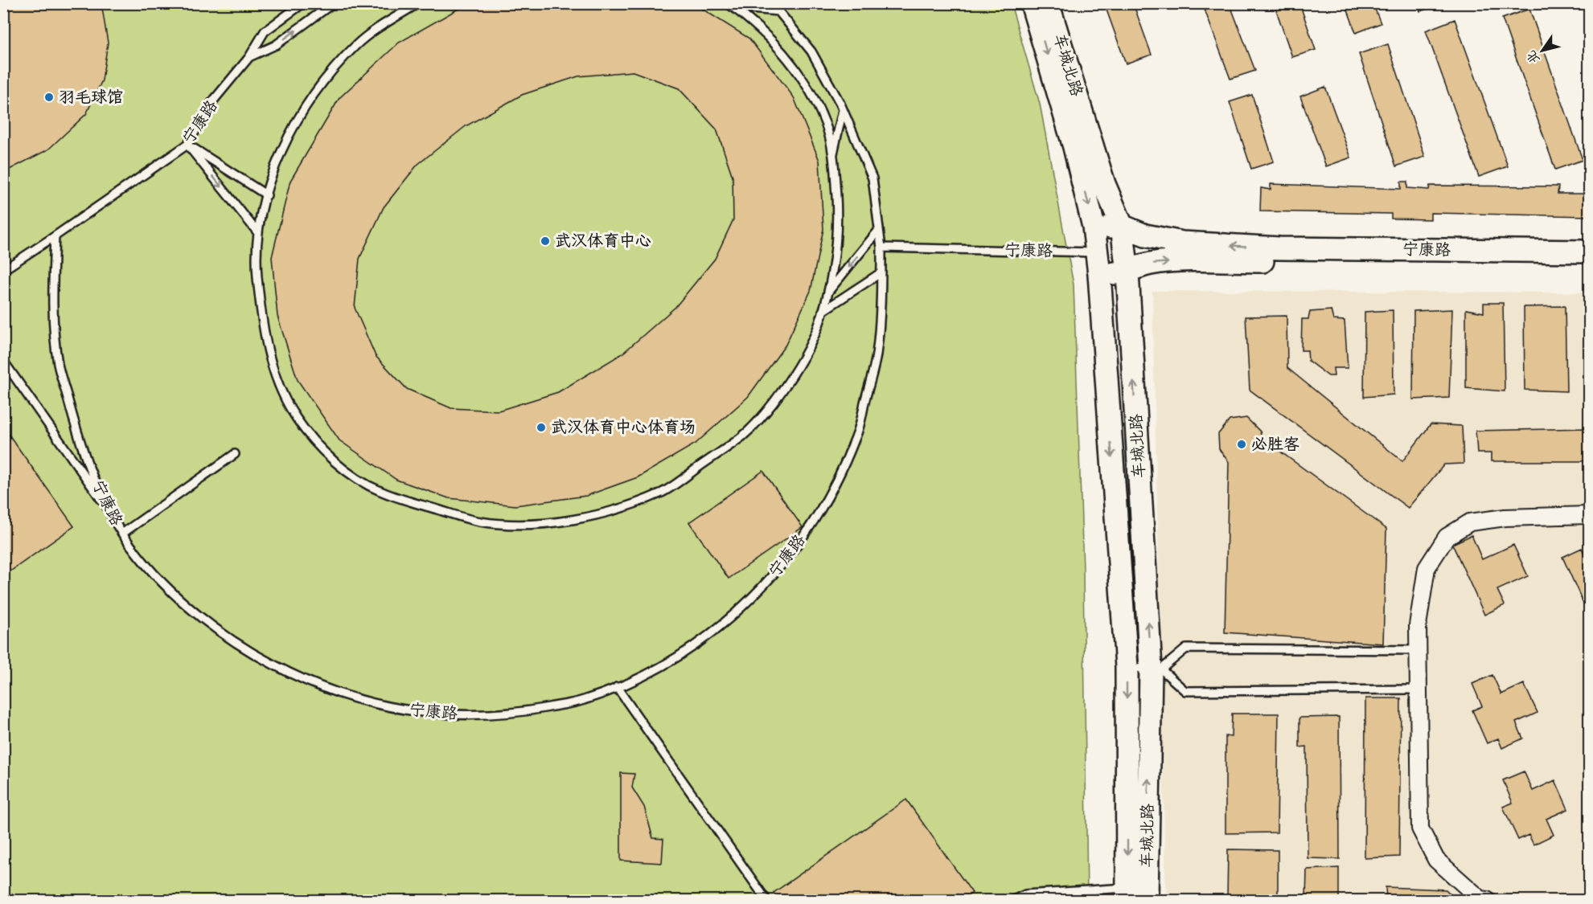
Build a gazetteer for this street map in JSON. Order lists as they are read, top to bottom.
{
  "streets": {
    "main road": ["车城北路", "宁康路"]
  },
  "crossings": [
    ["车城北路", "宁康路"]
  ],
  "places": [
    "羽毛球馆",
    "武汉体育中心",
    "武汉体育中心体育场",
    "必胜客"
  ],
  "north": "bottom left"
}
